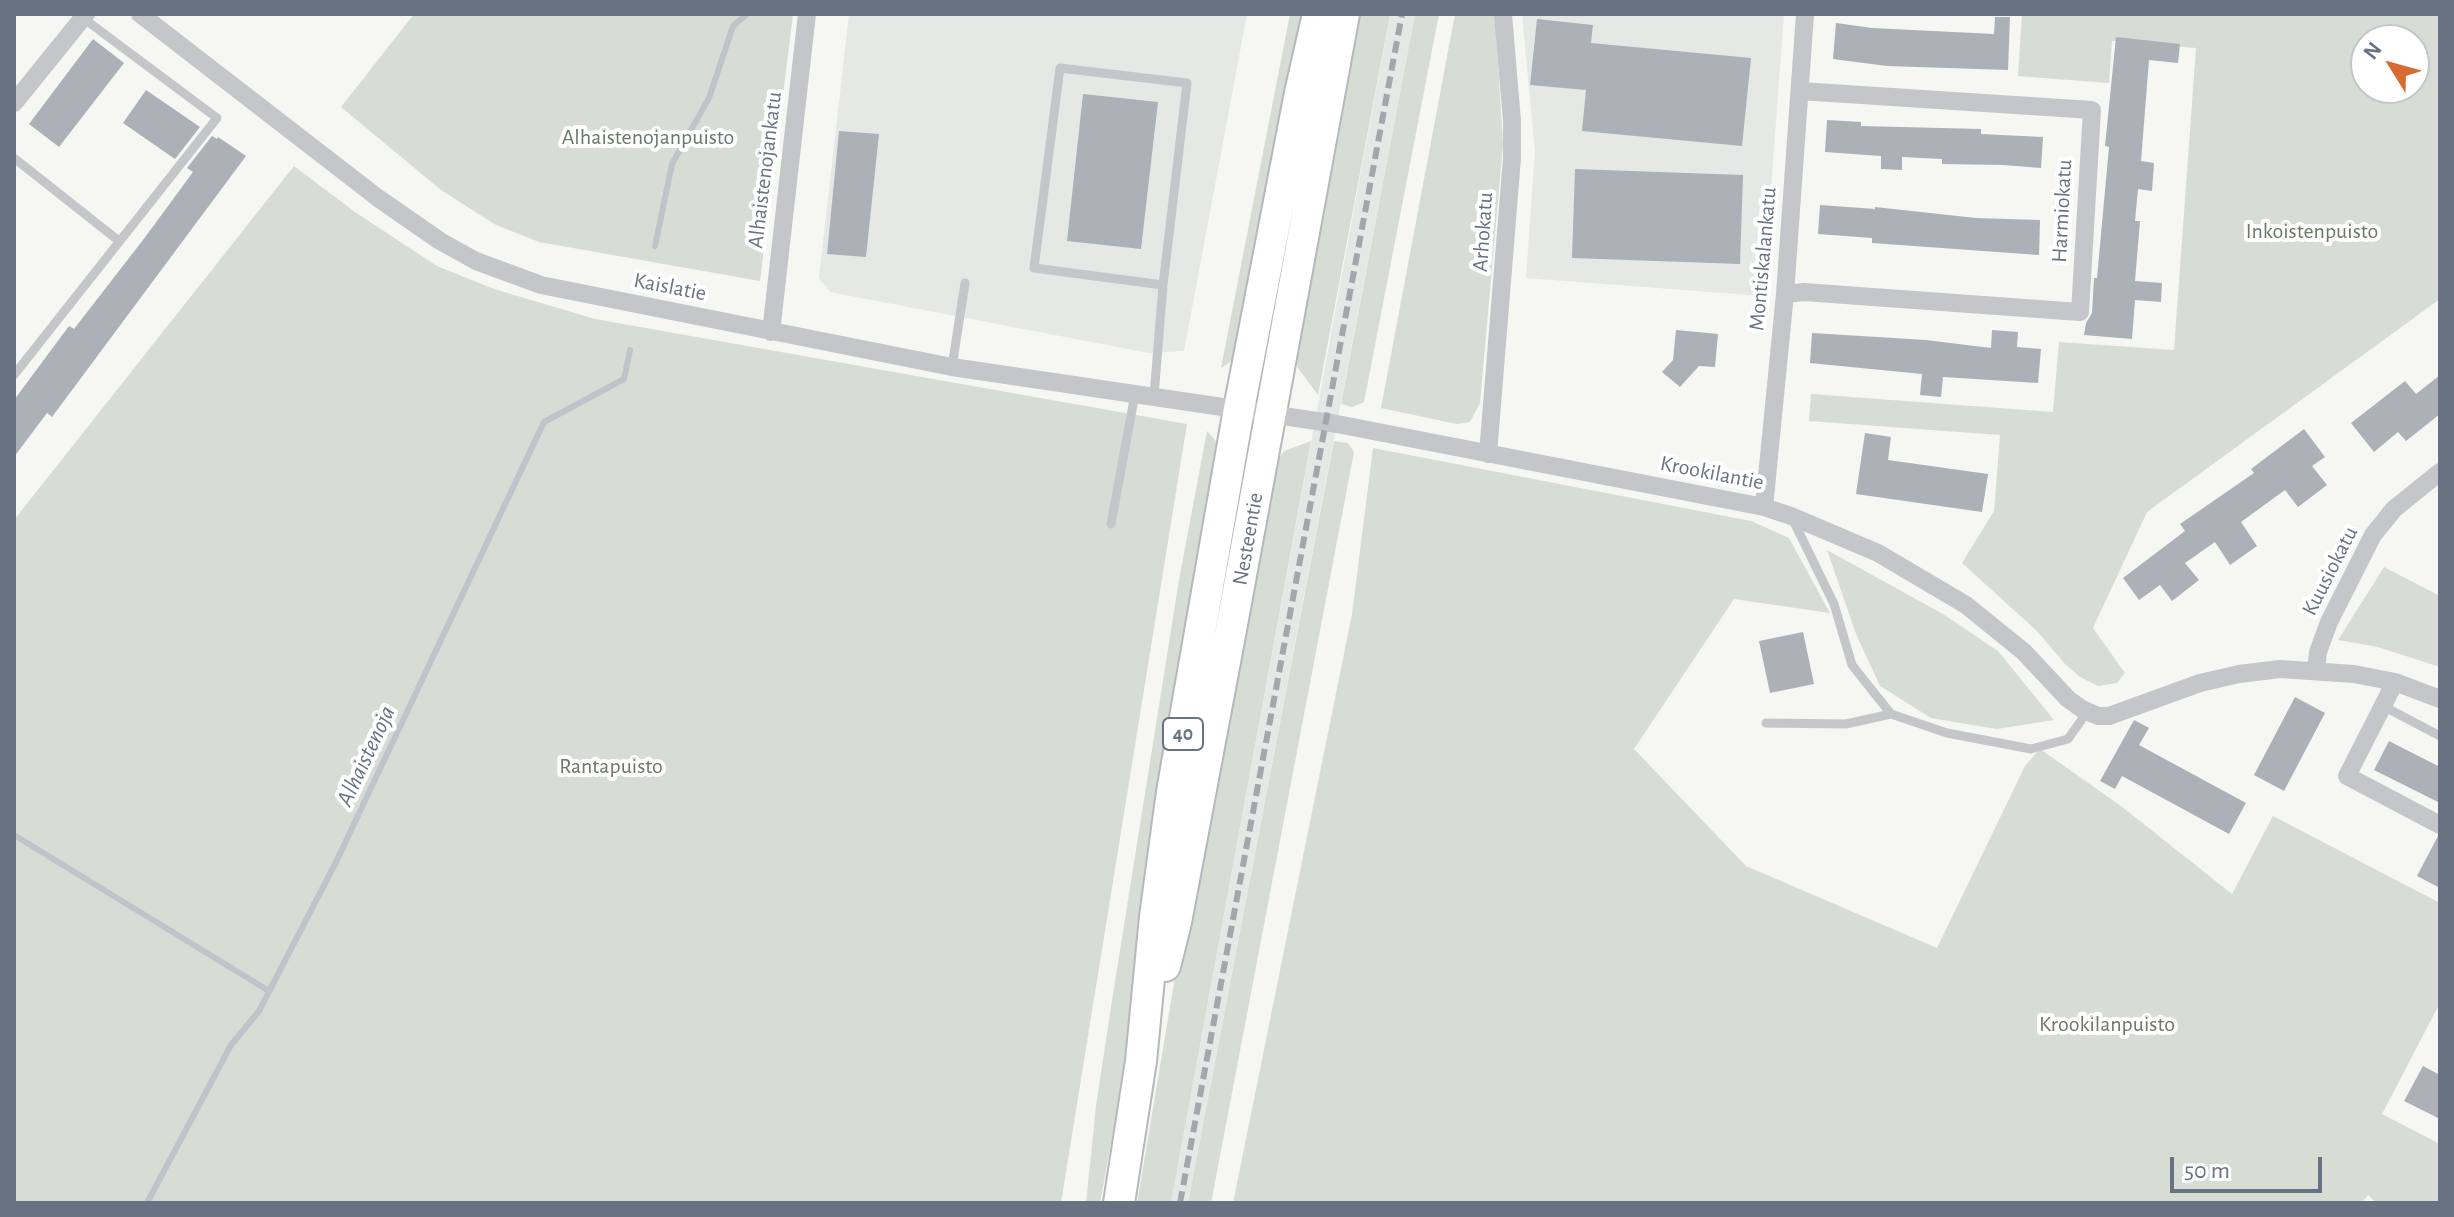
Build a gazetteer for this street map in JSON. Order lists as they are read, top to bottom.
{
  "streets": {
    "main road": ["Nesteentie", "40"],
    "street": [
      "Alhaistenojankatu",
      "Harmiokatu",
      "Arhokatu",
      "Montiskalankatu",
      "Kaislatie",
      "Krookilantie",
      "Kuusiokatu"
    ]
  },
  "crossings": [
    ["Alhaistenojankatu", "Kaislatie"],
    ["Harmiokatu", "Montiskalankatu"],
    ["Arhokatu", "Krookilantie"],
    ["Montiskalankatu", "Krookilantie"],
    ["Kaislatie", "Krookilantie"],
    ["Kaislatie", "Nesteentie"],
    ["Krookilantie", "Nesteentie"]
  ],
  "water": ["Alhaistenoja"],
  "parks": [
    "Alhaistenojanpuisto",
    "Inkoistenpuisto",
    "Rantapuisto",
    "Krookilanpuisto"
  ],
  "scale_bar": "50 m",
  "north": "top left"
}
